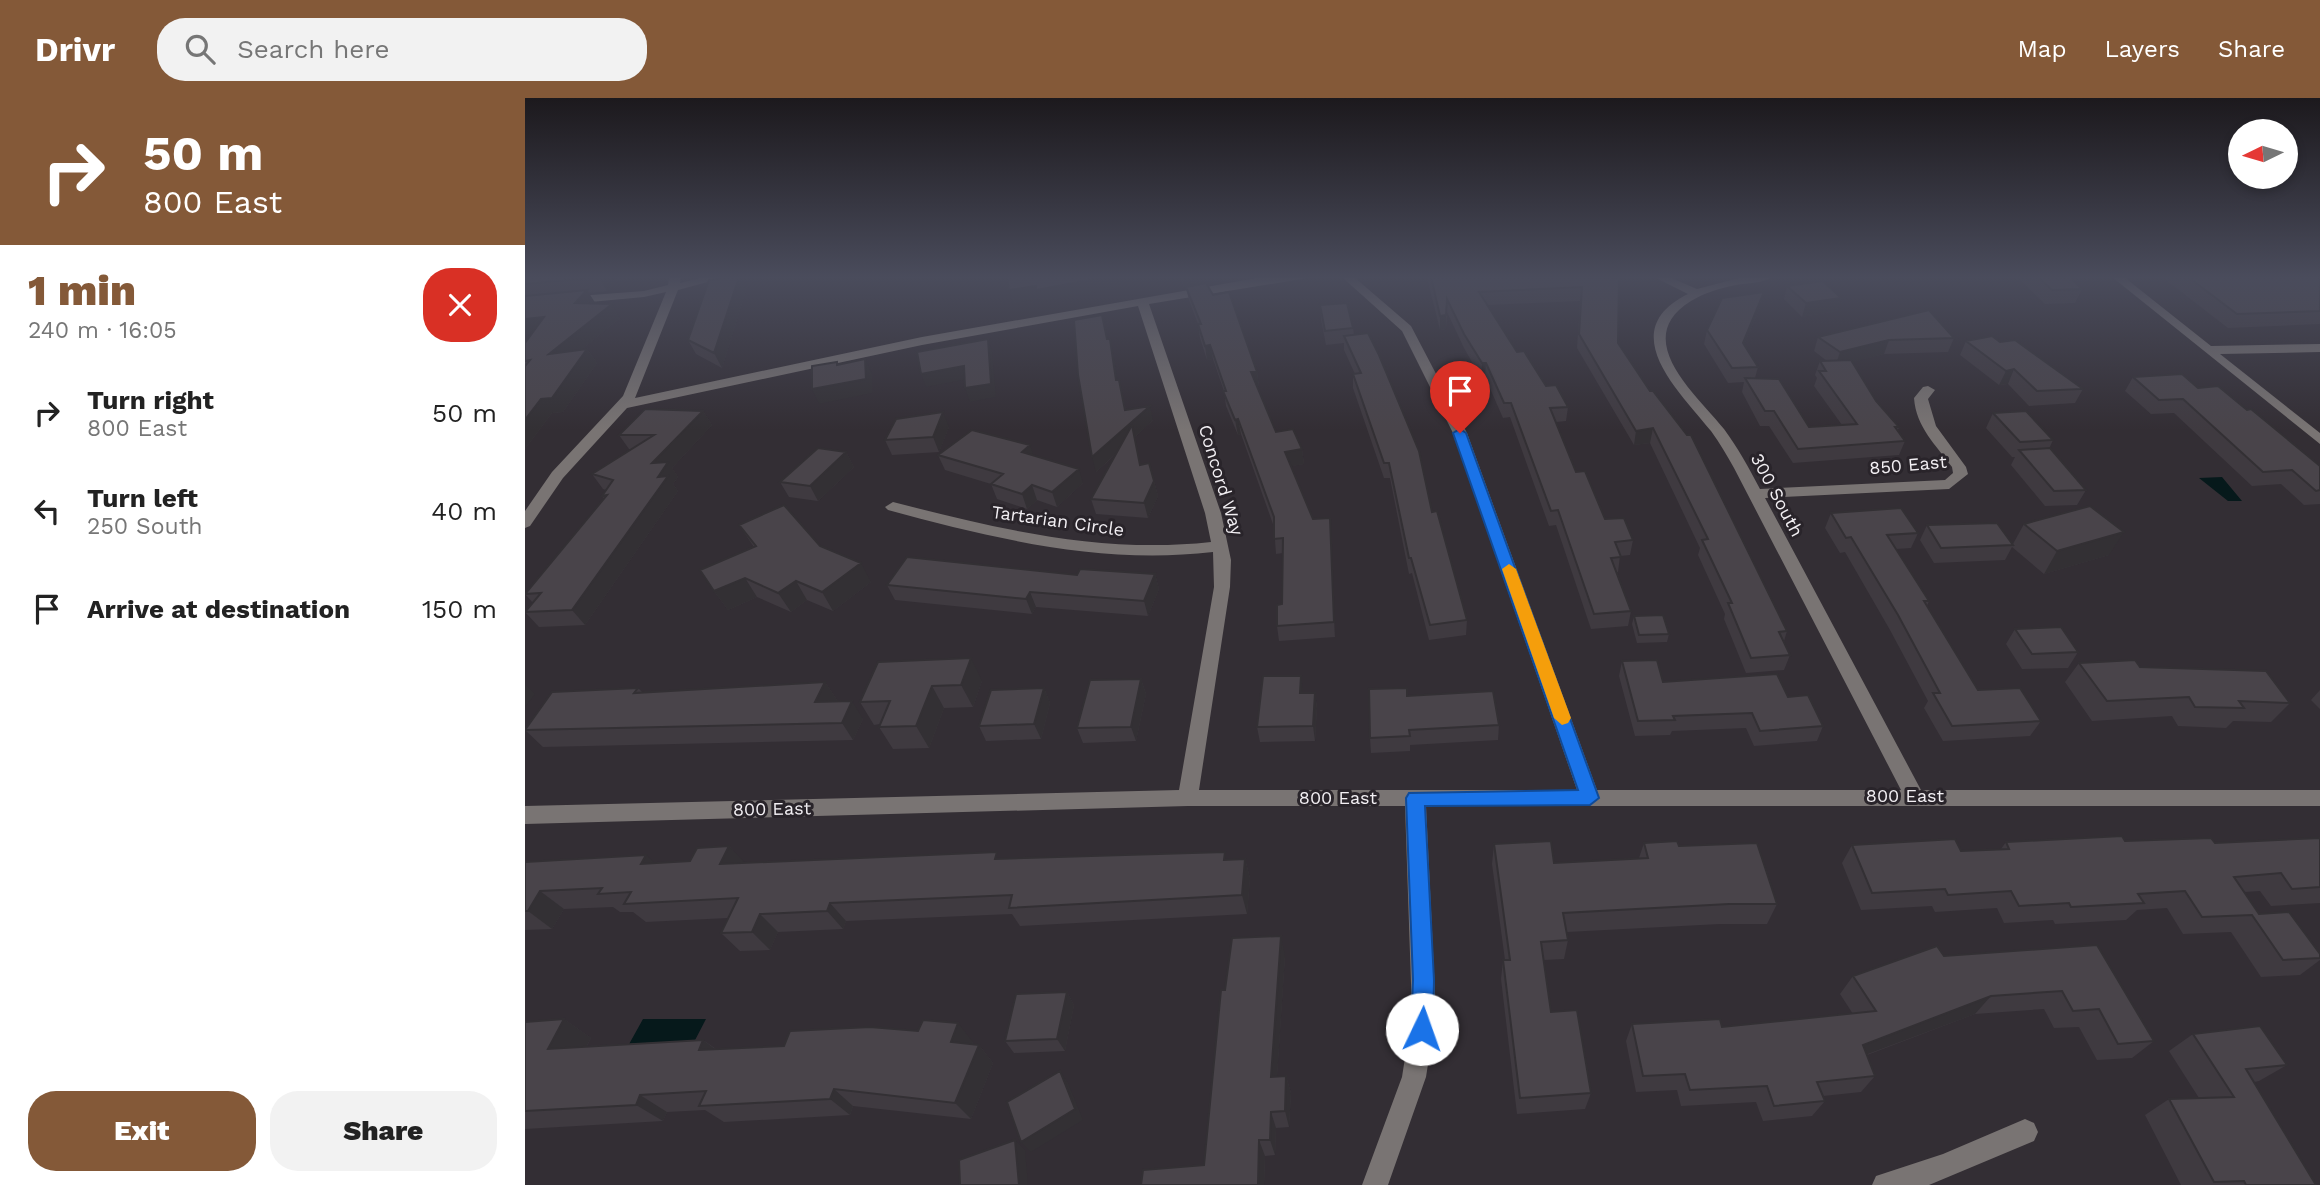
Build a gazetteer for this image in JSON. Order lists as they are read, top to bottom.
{
  "streets": {
    "street": [
      "850 East",
      "Concord Way",
      "300 South",
      "Tartarian Circle",
      "800 East"
    ]
  },
  "crossings": [
    ["850 East", "300 South"],
    ["Concord Way", "Tartarian Circle"],
    ["Concord Way", "800 East"],
    ["300 South", "800 East"]
  ],
  "north": "left",
  "page": {
    "header": "Drivr",
    "search": "Search here",
    "nav": ["Map", "Layers", "Share"],
    "turn": ["50 m", "800 East"],
    "heading": ["1 min", "240 m · 16:05"],
    "list": [
      {
        "name": "Turn right",
        "note": "800 East",
        "value": "50 m"
      },
      {
        "name": "Turn left",
        "note": "250 South",
        "value": "40 m"
      },
      {
        "name": "Arrive at destination",
        "value": "150 m"
      }
    ],
    "buttons": ["Exit", "Share"]
  }
}
